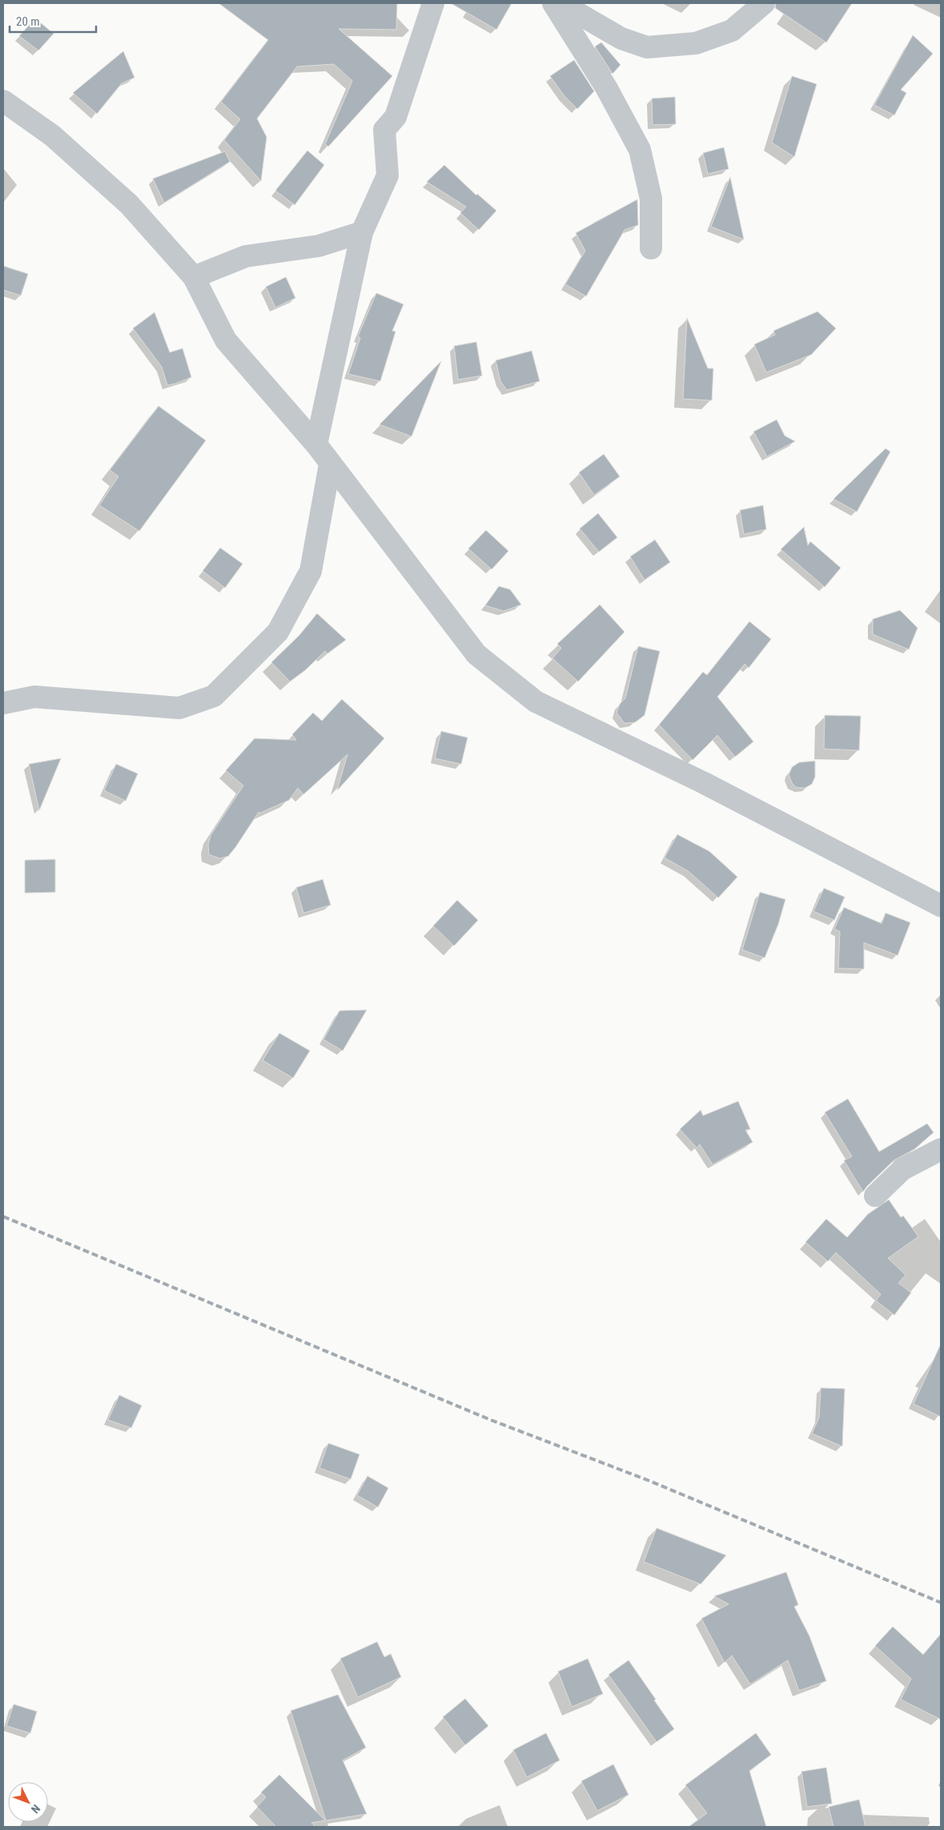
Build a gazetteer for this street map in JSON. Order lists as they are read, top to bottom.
{
  "scale_bar": "20 m",
  "north": "bottom right"
}
